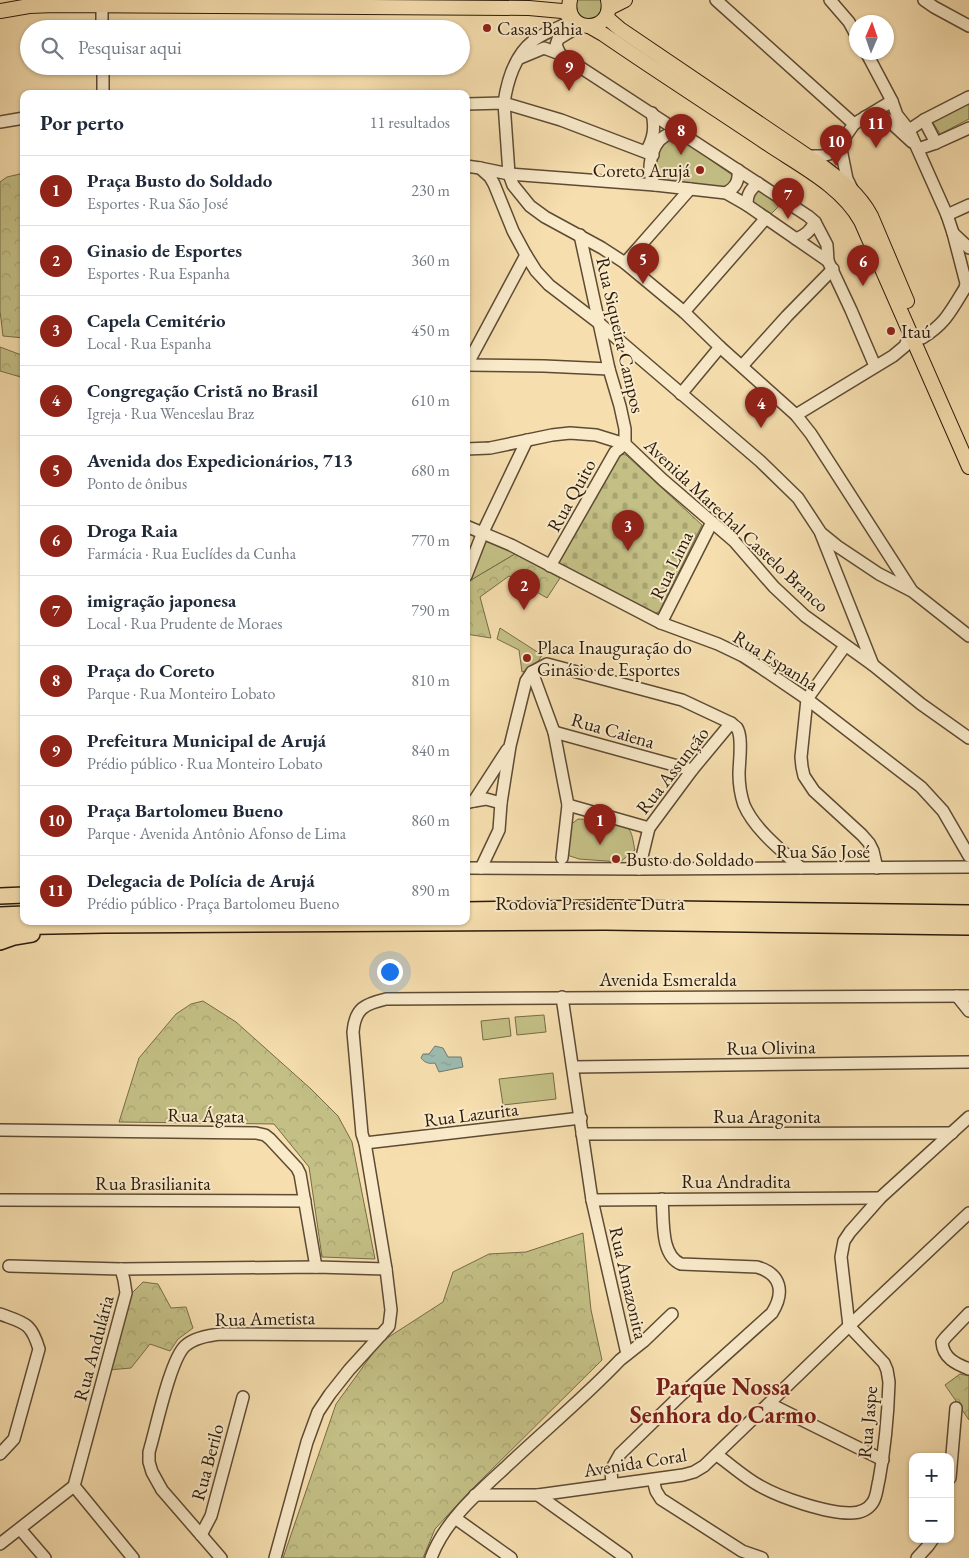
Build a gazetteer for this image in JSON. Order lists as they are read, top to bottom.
{
  "streets": {
    "highway": ["Rodovia Presidente Dutra"],
    "street": [
      "Rua Siqueira Campos",
      "Rua Quito",
      "Avenida Marechal Castelo Branco",
      "Rua Lima",
      "Rua Espanha",
      "Rua Caiena",
      "Rua Assunção",
      "Rua São José",
      "Avenida Esmeralda",
      "Rua Olivina",
      "Rua Lazurita",
      "Rua Ágata",
      "Rua Aragonita",
      "Rua Andradita",
      "Rua Brasilianita",
      "Rua Amazonita",
      "Rua Ametista",
      "Rua Andulária",
      "Rua Jaspe",
      "Rua Berilo",
      "Avenida Coral"
    ]
  },
  "crossings": [
    ["Rua Siqueira Campos", "Rua Quito"],
    ["Rua Siqueira Campos", "Avenida Marechal Castelo Branco"],
    ["Rua Quito", "Avenida Marechal Castelo Branco"],
    ["Rua Quito", "Rua Espanha"],
    ["Avenida Marechal Castelo Branco", "Rua Lima"],
    ["Rua Lima", "Rua Espanha"],
    ["Rua Caiena", "Rua Assunção"],
    ["Rua Assunção", "Rua São José"],
    ["Avenida Esmeralda", "Rua Lazurita"],
    ["Avenida Esmeralda", "Rua Amazonita"],
    ["Rua Olivina", "Rua Amazonita"],
    ["Rua Lazurita", "Rua Amazonita"],
    ["Rua Ágata", "Rua Brasilianita"],
    ["Rua Aragonita", "Rua Amazonita"],
    ["Rua Andradita", "Rua Amazonita"],
    ["Rua Amazonita", "Avenida Coral"],
    ["Rua Ametista", "Rua Berilo"],
    ["Rua Jaspe", "Avenida Coral"]
  ],
  "districts": ["Parque Nossa Senhora do Carmo"],
  "places": [
    "Casas Bahia",
    "Coreto Arujá",
    "Itaú",
    "Placa Inauguração do Ginásio de Esportes",
    "Busto do Soldado"
  ],
  "north": "top",
  "page": {
    "search": "Pesquisar aqui",
    "pins": [
      "9",
      "11",
      "8",
      "10",
      "7",
      "5",
      "6",
      "4",
      "3",
      "2",
      "1"
    ],
    "heading": ["Por perto", "11 resultados"],
    "list": [
      {
        "mark": "1",
        "name": "Praça Busto do Soldado",
        "note": "Esportes · Rua São José",
        "value": "230 m"
      },
      {
        "mark": "2",
        "name": "Ginasio de Esportes",
        "note": "Esportes · Rua Espanha",
        "value": "360 m"
      },
      {
        "mark": "3",
        "name": "Capela Cemitério",
        "note": "Local · Rua Espanha",
        "value": "450 m"
      },
      {
        "mark": "4",
        "name": "Congregação Cristã no Brasil",
        "note": "Igreja · Rua Wenceslau Braz",
        "value": "610 m"
      },
      {
        "mark": "5",
        "name": "Avenida dos Expedicionários, 713",
        "note": "Ponto de ônibus",
        "value": "680 m"
      },
      {
        "mark": "6",
        "name": "Droga Raia",
        "note": "Farmácia · Rua Euclídes da Cunha",
        "value": "770 m"
      },
      {
        "mark": "7",
        "name": "imigração japonesa",
        "note": "Local · Rua Prudente de Moraes",
        "value": "790 m"
      },
      {
        "mark": "8",
        "name": "Praça do Coreto",
        "note": "Parque · Rua Monteiro Lobato",
        "value": "810 m"
      },
      {
        "mark": "9",
        "name": "Prefeitura Municipal de Arujá",
        "note": "Prédio público · Rua Monteiro Lobato",
        "value": "840 m"
      },
      {
        "mark": "10",
        "name": "Praça Bartolomeu Bueno",
        "note": "Parque · Avenida Antônio Afonso de Lima",
        "value": "860 m"
      },
      {
        "mark": "11",
        "name": "Delegacia de Polícia de Arujá",
        "note": "Prédio público · Praça Bartolomeu Bueno",
        "value": "890 m"
      }
    ],
    "map_buttons": ["+", "−"]
  }
}
